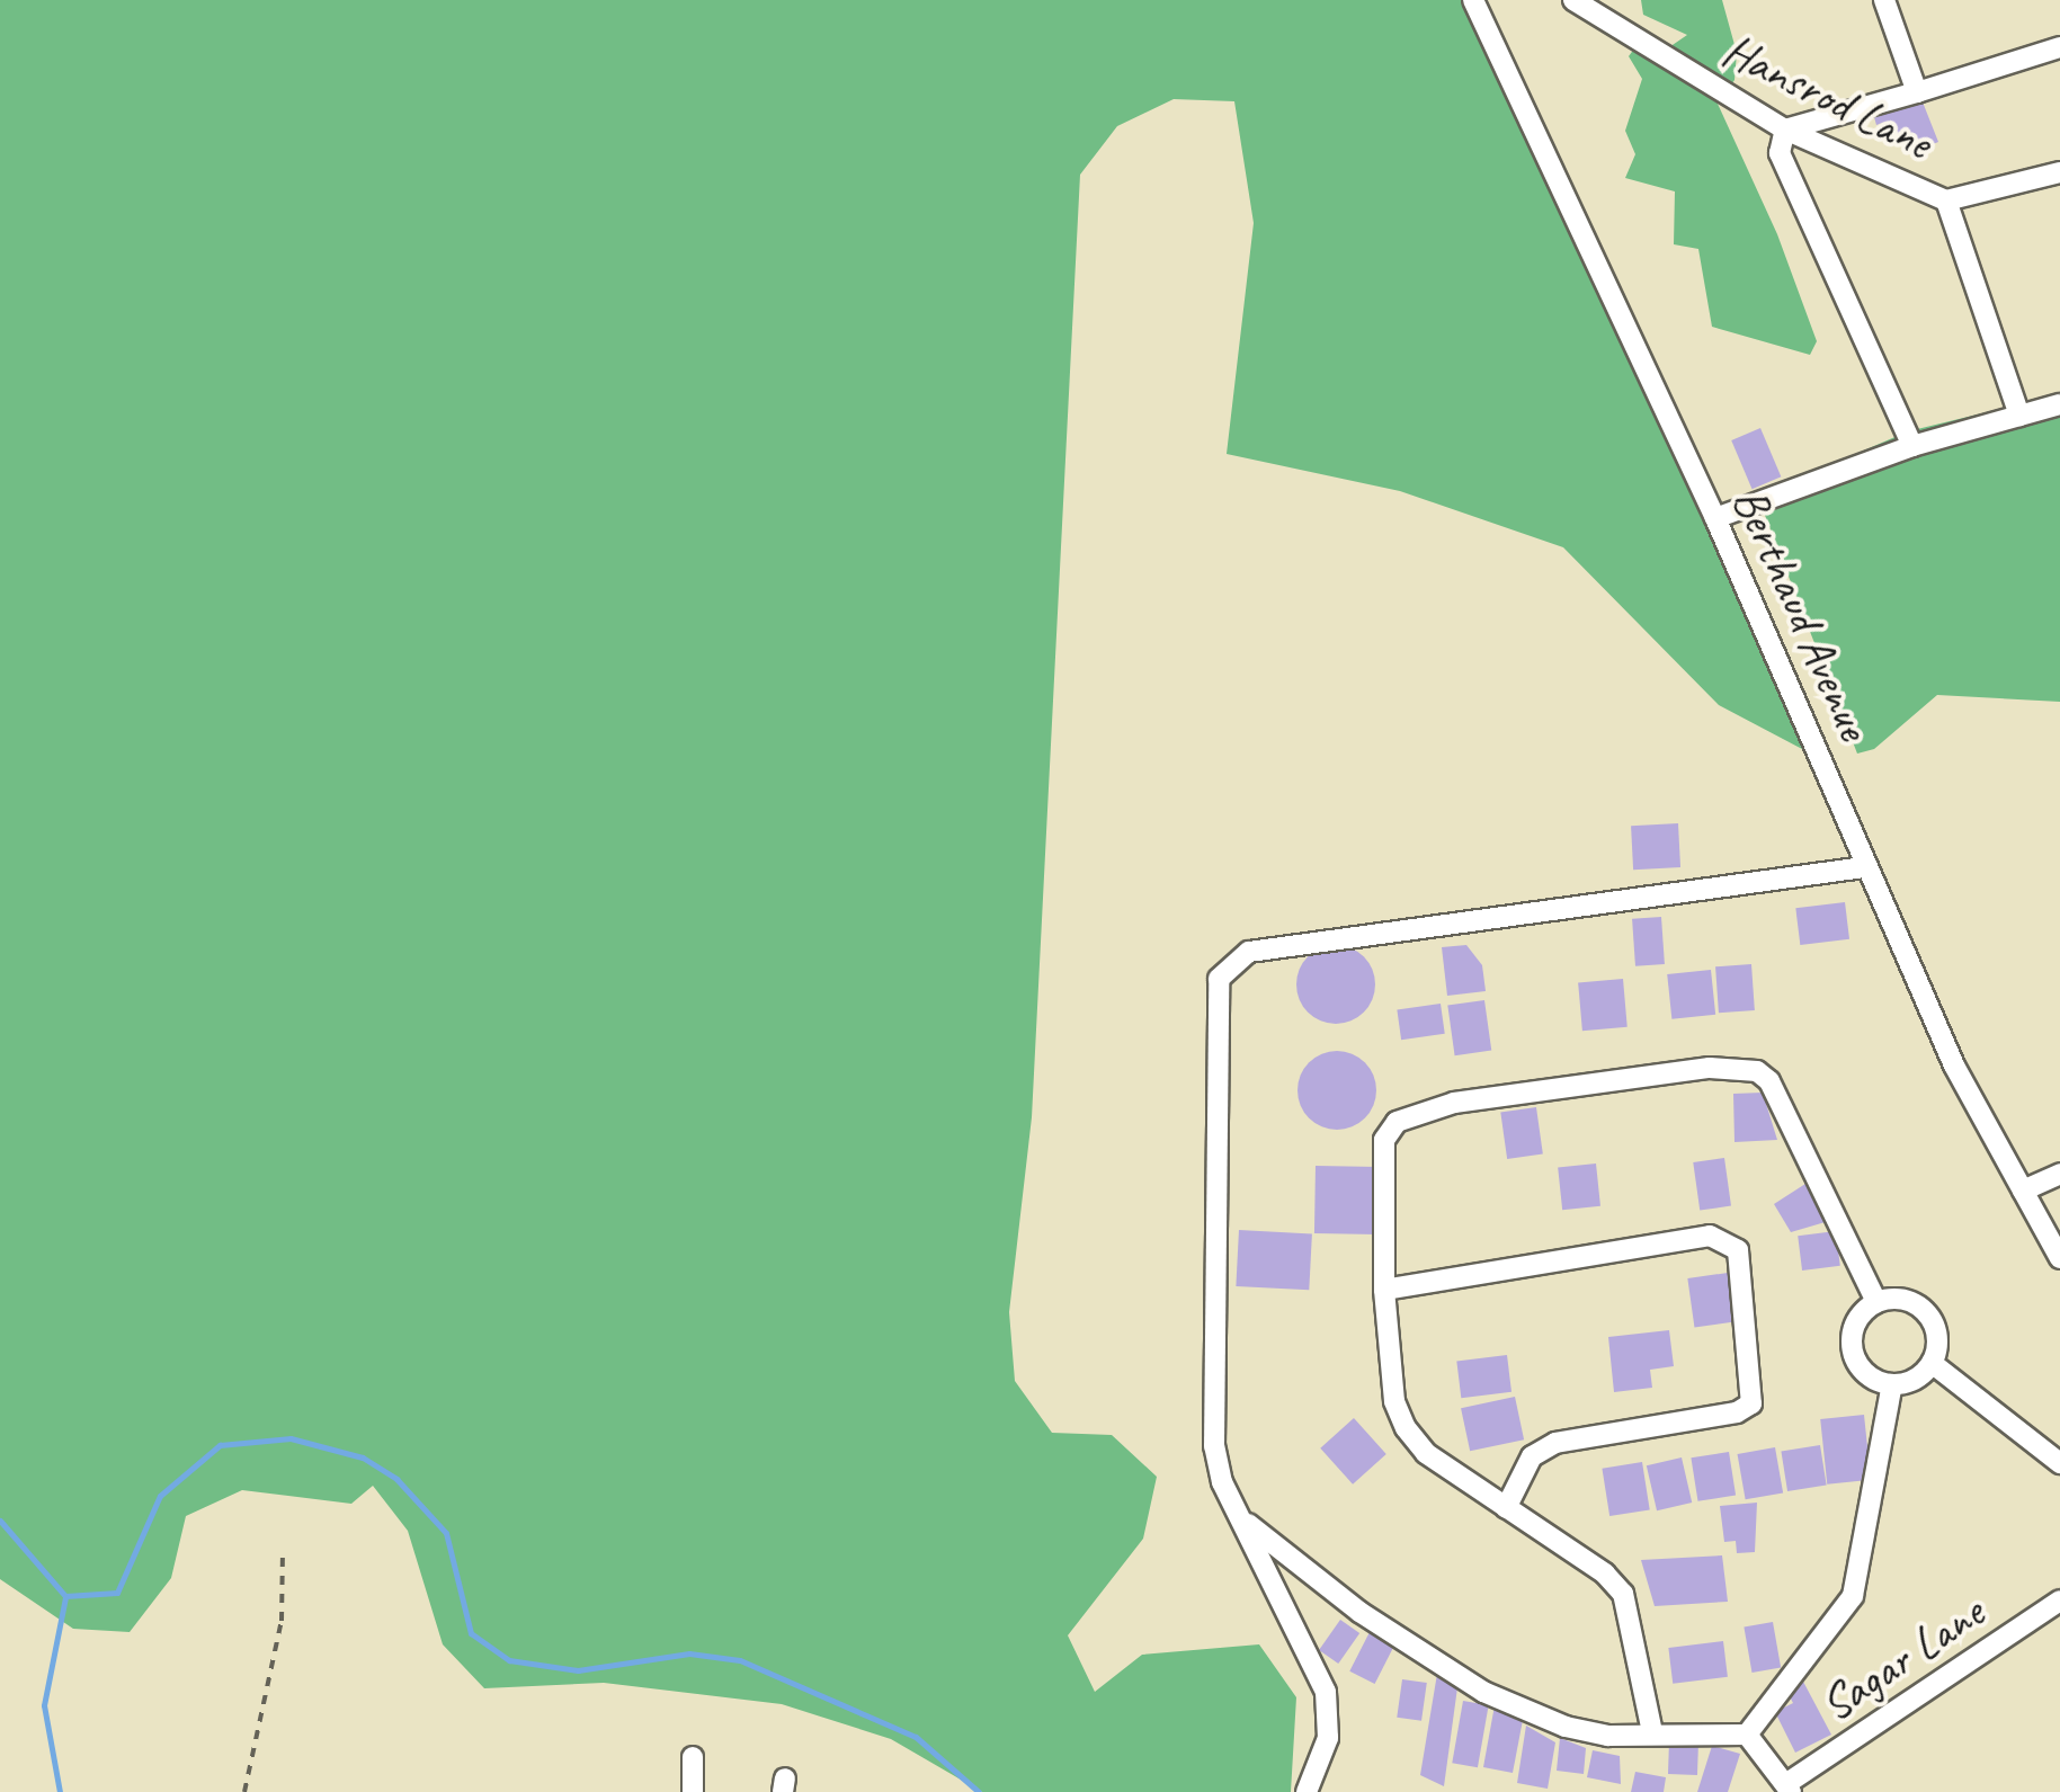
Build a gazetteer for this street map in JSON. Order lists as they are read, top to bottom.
{
  "streets": {
    "street": ["Hansrod Lane", "Berthaud Avenue", "Sagar Lane"]
  }
}
